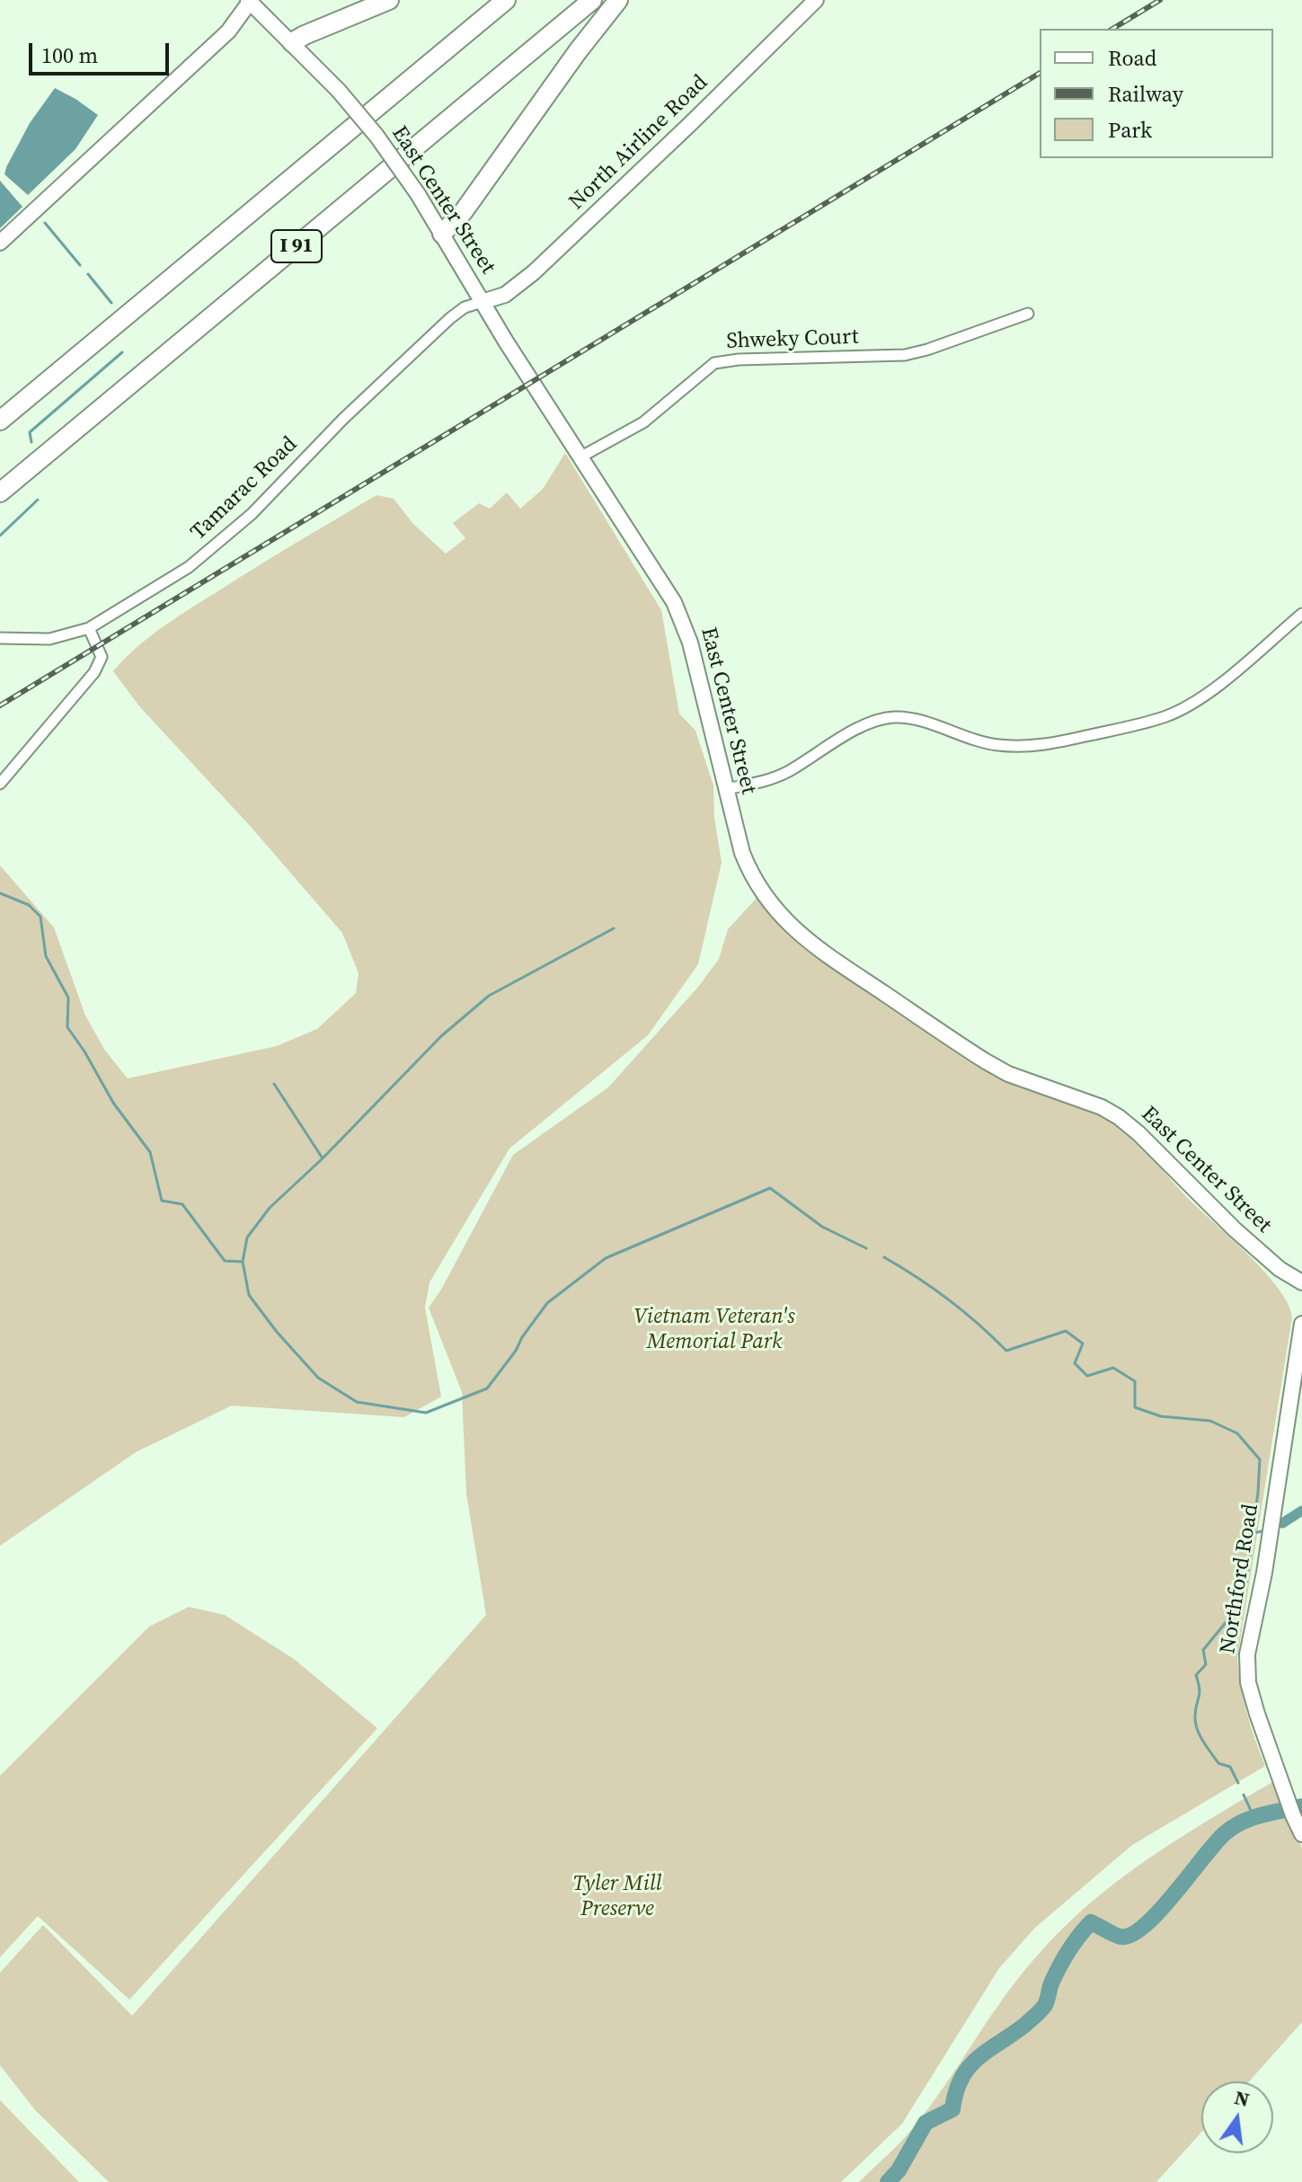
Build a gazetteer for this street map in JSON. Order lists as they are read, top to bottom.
{
  "streets": {
    "highway": ["I 91"],
    "street": [
      "North Airline Road",
      "East Center Street",
      "Shweky Court",
      "Tamarac Road",
      "Northford Road"
    ]
  },
  "crossings": [
    ["North Airline Road", "East Center Street"],
    ["North Airline Road", "Tamarac Road"],
    ["East Center Street", "Shweky Court"],
    ["East Center Street", "Tamarac Road"]
  ],
  "parks": ["Vietnam Veteran's Memorial Park", "Tyler Mill Preserve"],
  "legend": ["Road", "Railway", "Park"],
  "scale_bar": "100 m",
  "north": "top"
}
